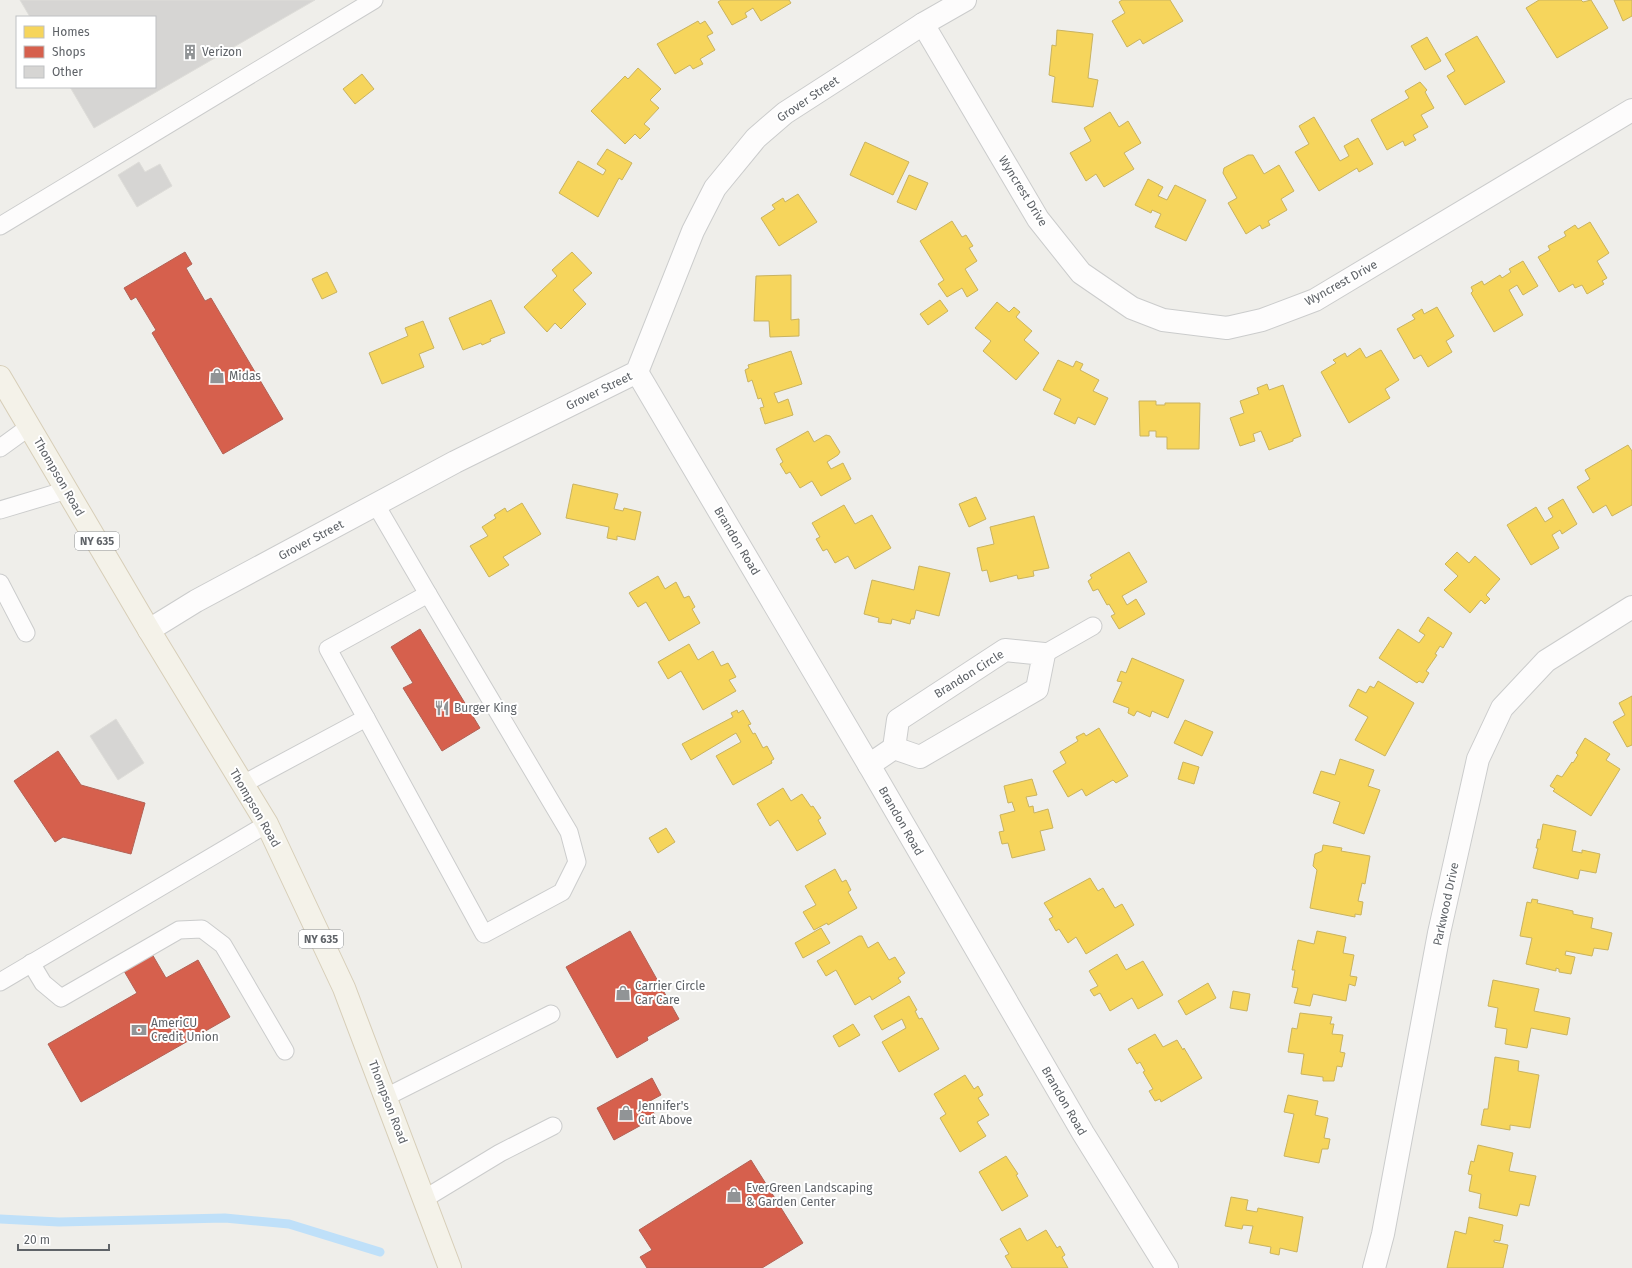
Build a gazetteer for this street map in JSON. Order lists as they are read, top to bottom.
{
  "streets": {
    "main road": ["Thompson Road", "NY 635"],
    "street": [
      "Grover Street",
      "Wyncrest Drive",
      "Brandon Road",
      "Brandon Circle",
      "Parkwood Drive"
    ]
  },
  "crossings": [
    ["Grover Street", "Wyncrest Drive"],
    ["Grover Street", "Thompson Road"],
    ["Grover Street", "Brandon Road"]
  ],
  "places": {
    "building": ["Verizon"],
    "shop": [
      "Midas",
      "Carrier Circle Car Care",
      "Jennifer's Cut Above",
      "EverGreen Landscaping & Garden Center"
    ],
    "restaurant": ["Burger King"],
    "bank": ["AmeriCU Credit Union"]
  },
  "legend": ["Homes", "Shops", "Other"],
  "scale_bar": "20 m"
}
